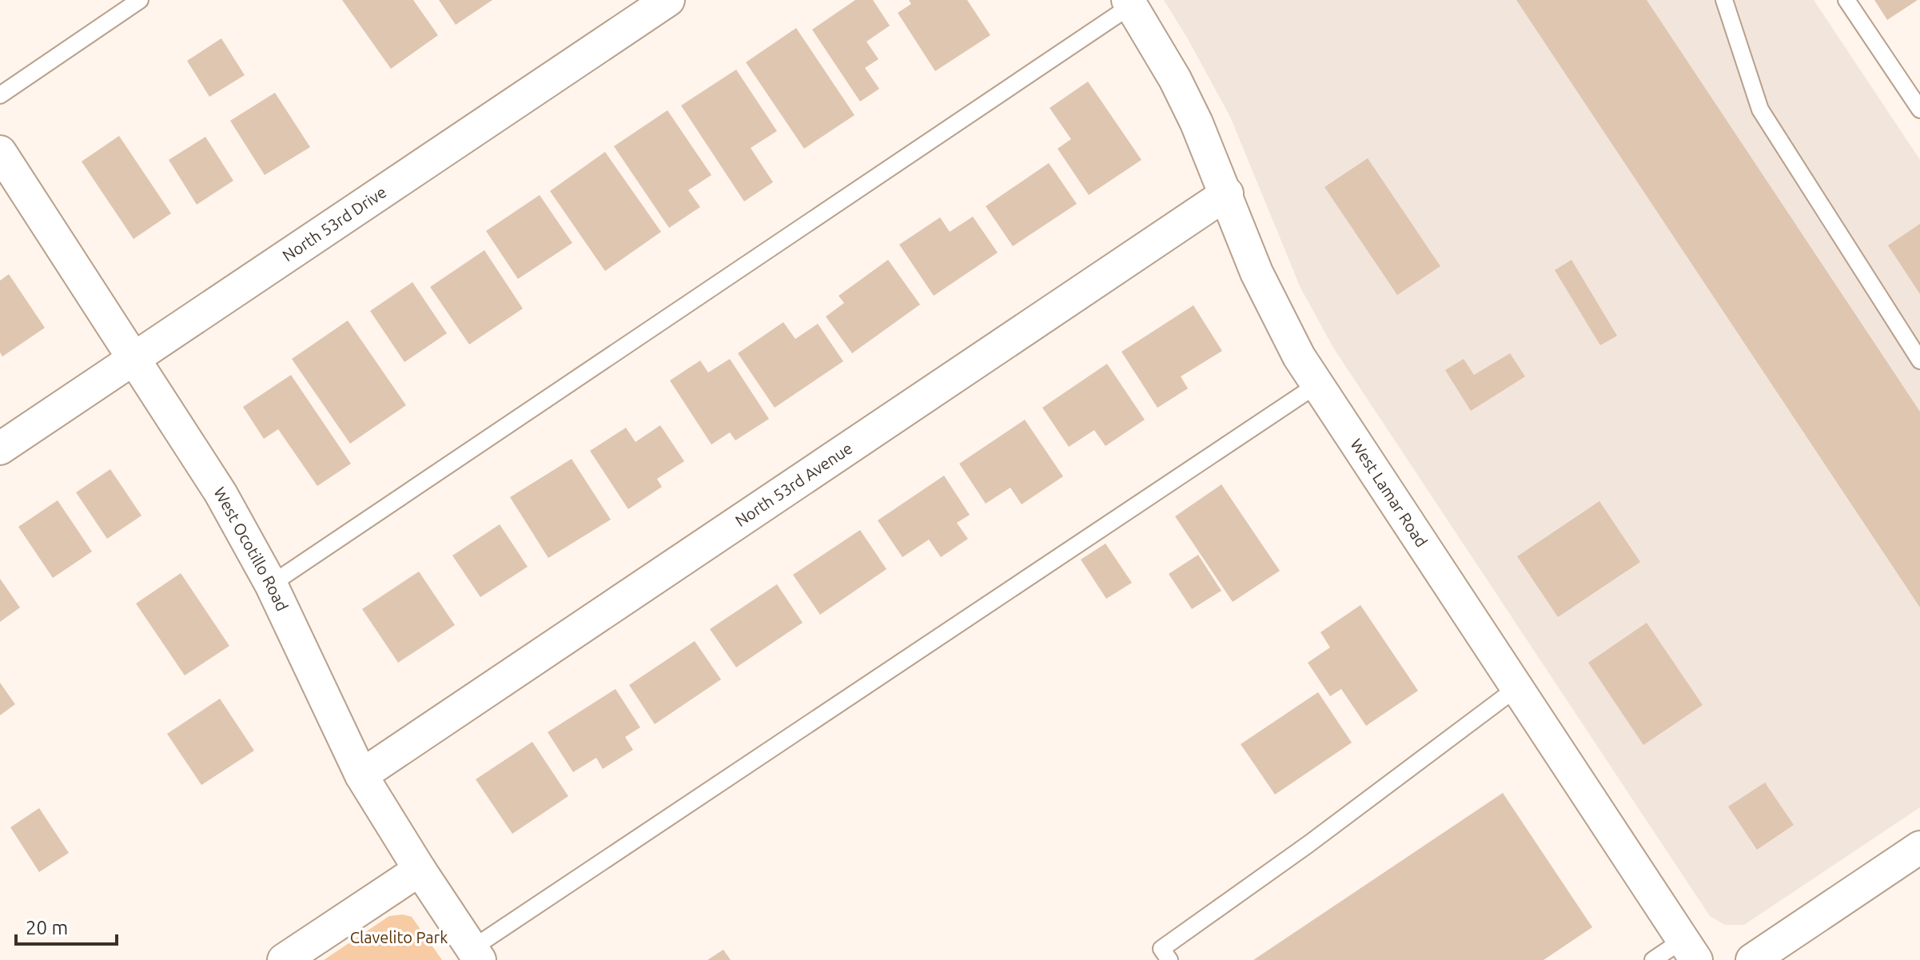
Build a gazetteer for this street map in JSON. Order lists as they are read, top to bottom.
{
  "streets": {
    "street": [
      "North 53rd Drive",
      "North 53rd Avenue",
      "West Lamar Road",
      "West Ocotillo Road"
    ]
  },
  "crossings": [
    ["North 53rd Drive", "West Ocotillo Road"],
    ["North 53rd Avenue", "West Lamar Road"],
    ["North 53rd Avenue", "West Ocotillo Road"]
  ],
  "parks": ["Clavelito Park"],
  "scale_bar": "20 m"
}
